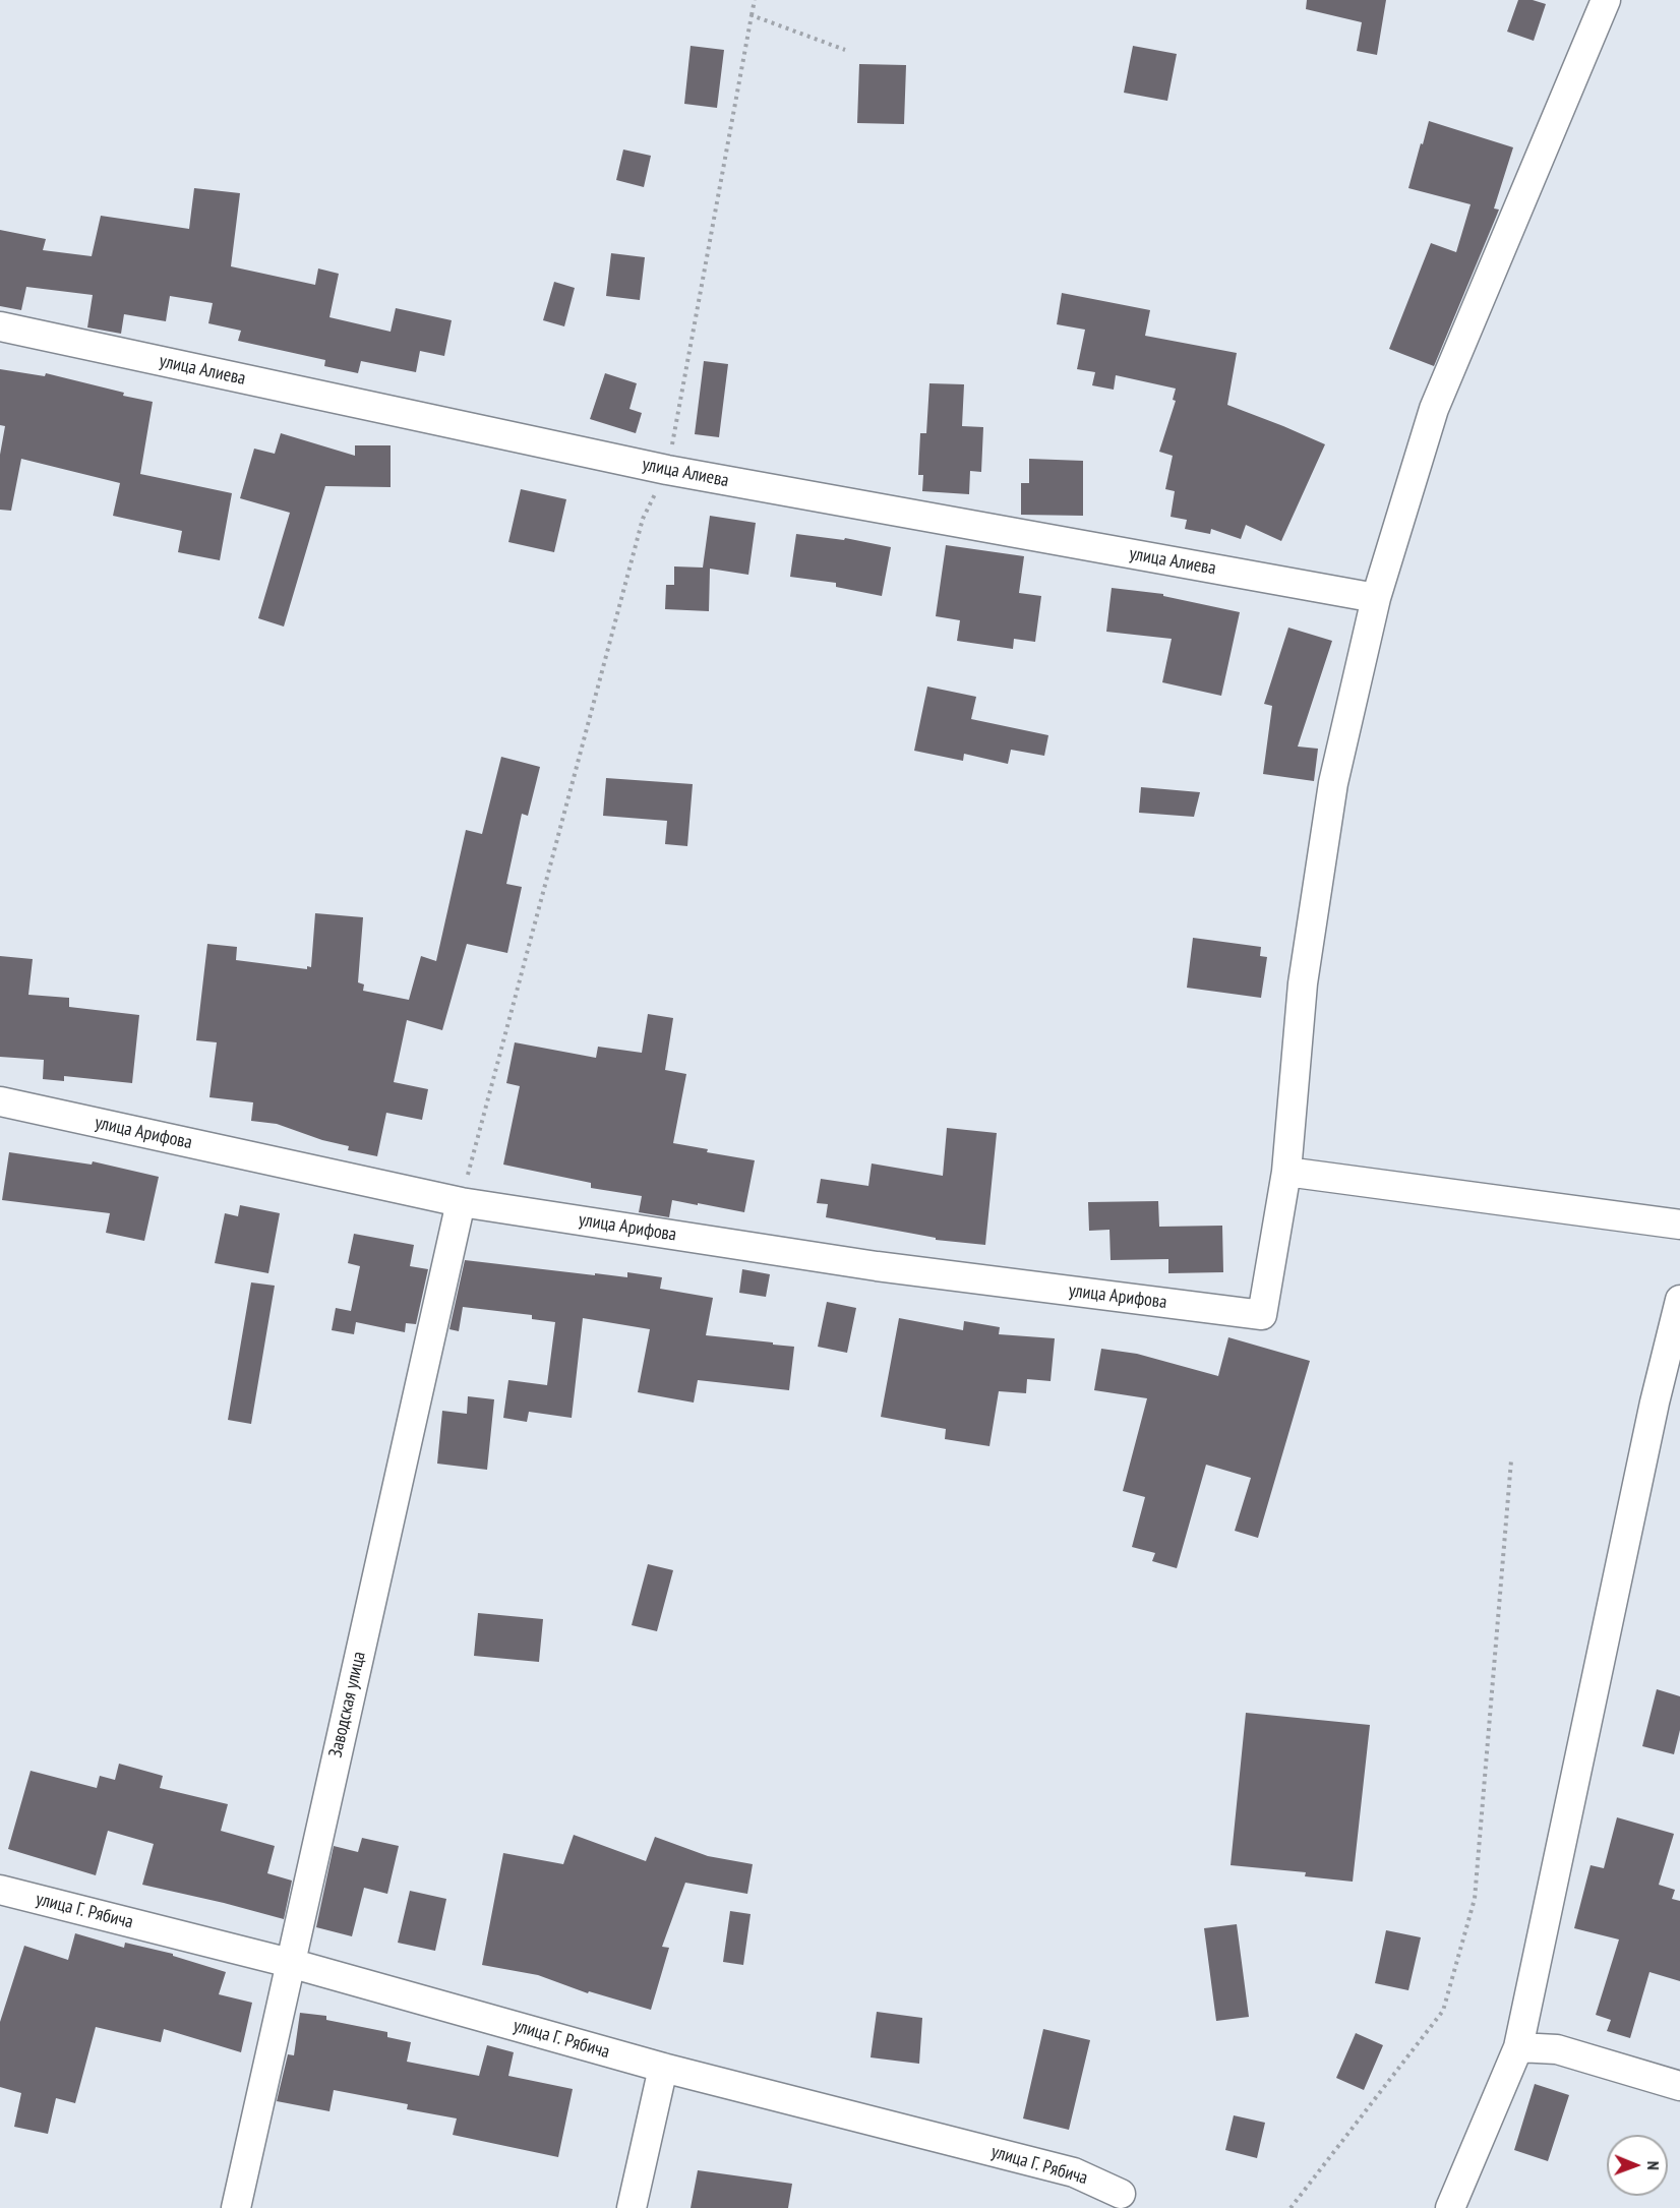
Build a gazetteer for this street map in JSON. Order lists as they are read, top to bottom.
{
  "streets": {
    "street": [
      "улица Алиева",
      "улица Арифова",
      "Заводская улица",
      "улица Г. Рябича"
    ]
  },
  "crossings": [
    ["улица Арифова", "Заводская улица"],
    ["Заводская улица", "улица Г. Рябича"]
  ],
  "north": "right"
}
